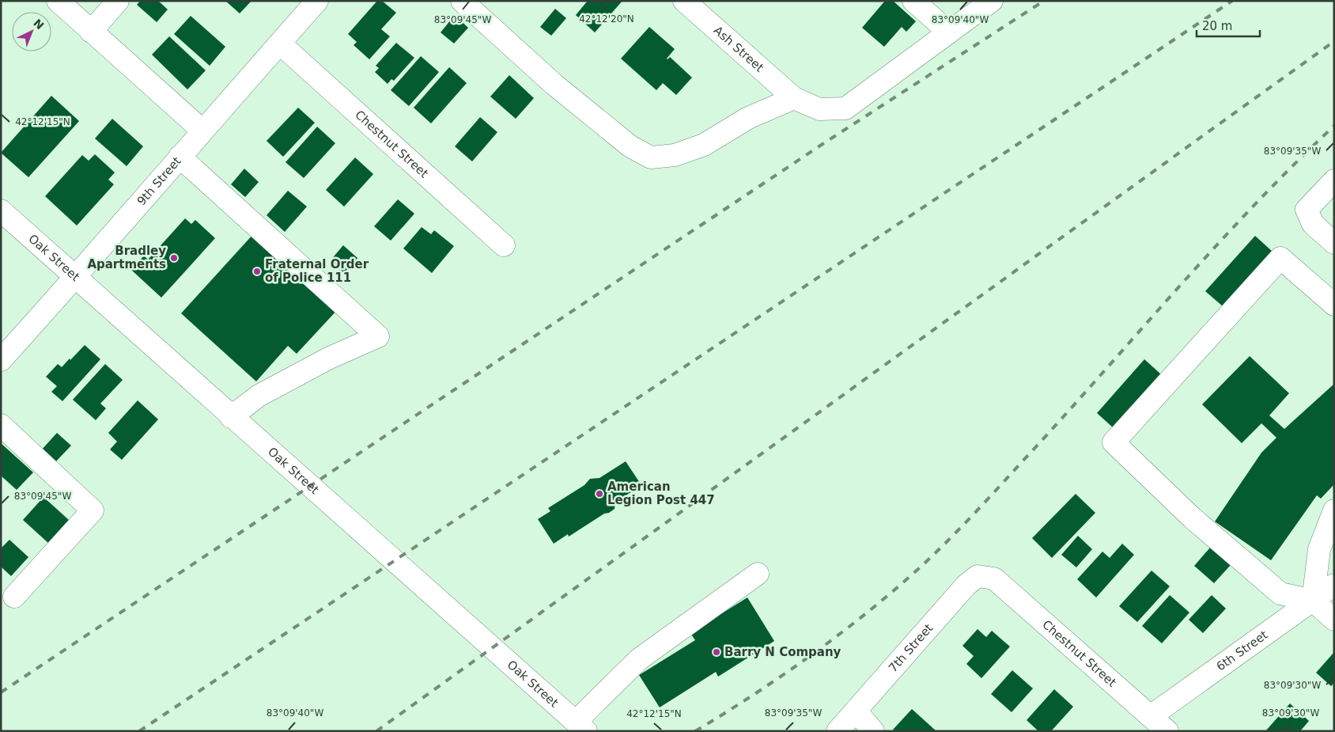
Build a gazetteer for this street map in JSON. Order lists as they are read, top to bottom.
{
  "streets": {
    "street": [
      "Ash Street",
      "Chestnut Street",
      "9th Street",
      "Oak Street",
      "7th Street",
      "6th Street"
    ]
  },
  "crossings": [
    ["Chestnut Street", "9th Street"],
    ["Chestnut Street", "7th Street"],
    ["Chestnut Street", "6th Street"],
    ["9th Street", "Oak Street"]
  ],
  "places": [
    "Bradley Apartments",
    "Fraternal Order of Police 111",
    "American Legion Post 447",
    "Barry N Company"
  ],
  "scale_bar": "20 m",
  "north": "top right",
  "coordinates": [
    "42°12'20\"N",
    "83°09'45\"W",
    "83°09'40\"W",
    "42°12'15\"N",
    "83°09'35\"W",
    "83°09'30\"W"
  ]
}
